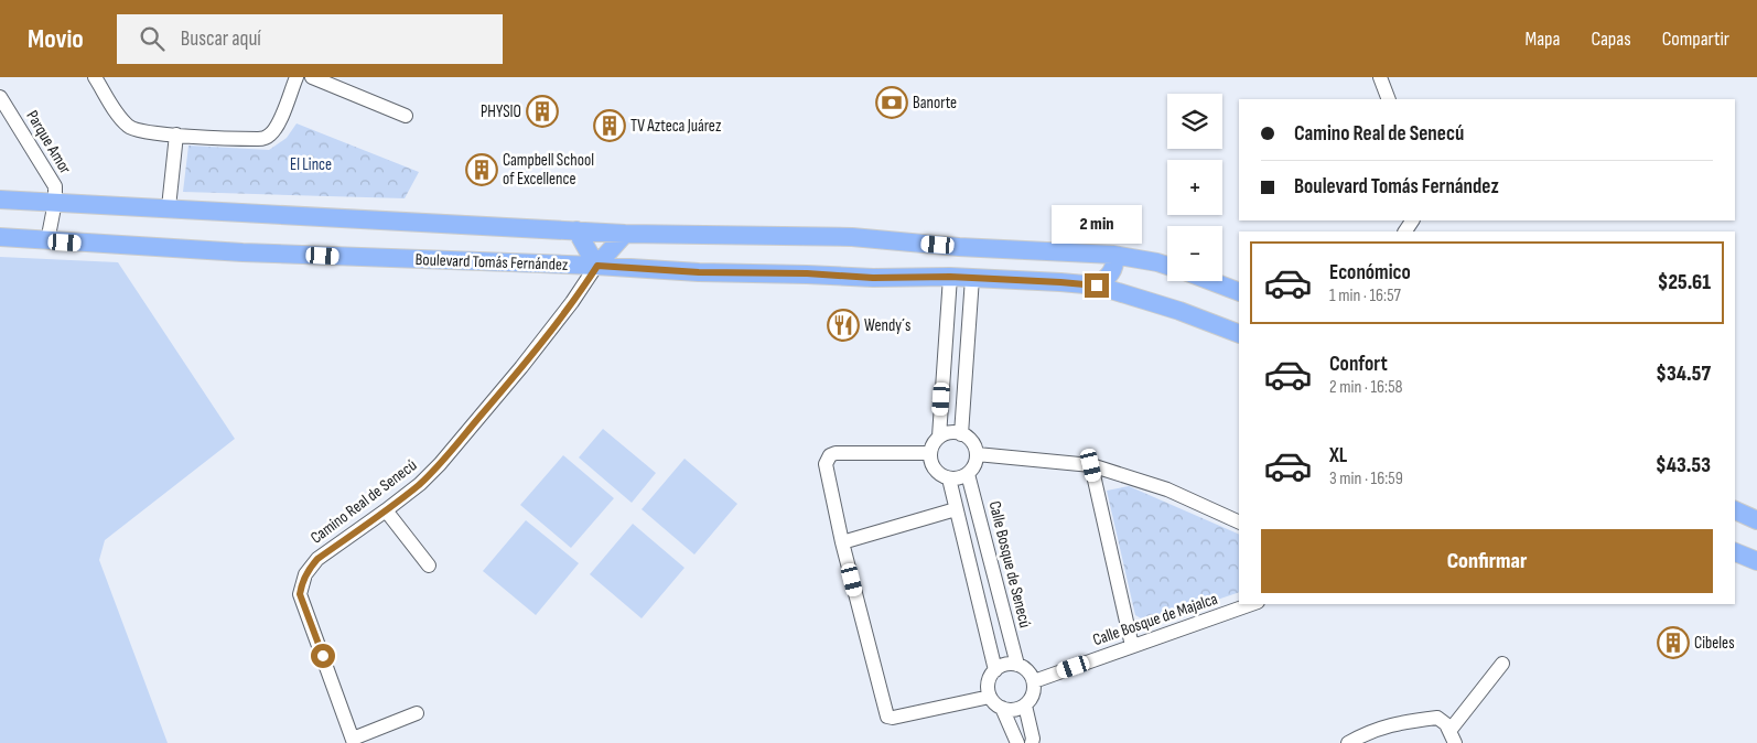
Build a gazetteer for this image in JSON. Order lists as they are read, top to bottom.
{
  "streets": {
    "main road": ["Boulevard Tomás Fernández"],
    "street": [
      "Parque Amor",
      "Camino Real de Senecú",
      "Calle Bosque de Senecú",
      "Calle Bosque de Majalca"
    ]
  },
  "crossings": [
    ["Parque Amor", "Boulevard Tomás Fernández"],
    ["Boulevard Tomás Fernández", "Camino Real de Senecú"],
    ["Calle Bosque de Senecú", "Calle Bosque de Majalca"]
  ],
  "parks": ["El Lince"],
  "places": {
    "bank": ["Banorte"],
    "building": [
      "PHYSIO",
      "TV Azteca Juárez",
      "Campbell School of Excellence",
      "Cibeles"
    ],
    "restaurant": ["Wendy´s"]
  },
  "page": {
    "header": "Movio",
    "search": "Buscar aquí",
    "nav": ["Mapa", "Capas", "Compartir"],
    "map_buttons": ["+", "−"],
    "banner": ["Camino Real de Senecú", "Boulevard Tomás Fernández"],
    "bubble": "2 min",
    "list": [
      {
        "name": "Económico",
        "note": "1 min · 16:57",
        "value": "$25.61"
      },
      {
        "name": "Confort",
        "note": "2 min · 16:58",
        "value": "$34.57"
      },
      {
        "name": "XL",
        "note": "3 min · 16:59",
        "value": "$43.53"
      }
    ],
    "buttons": "Confirmar"
  }
}
